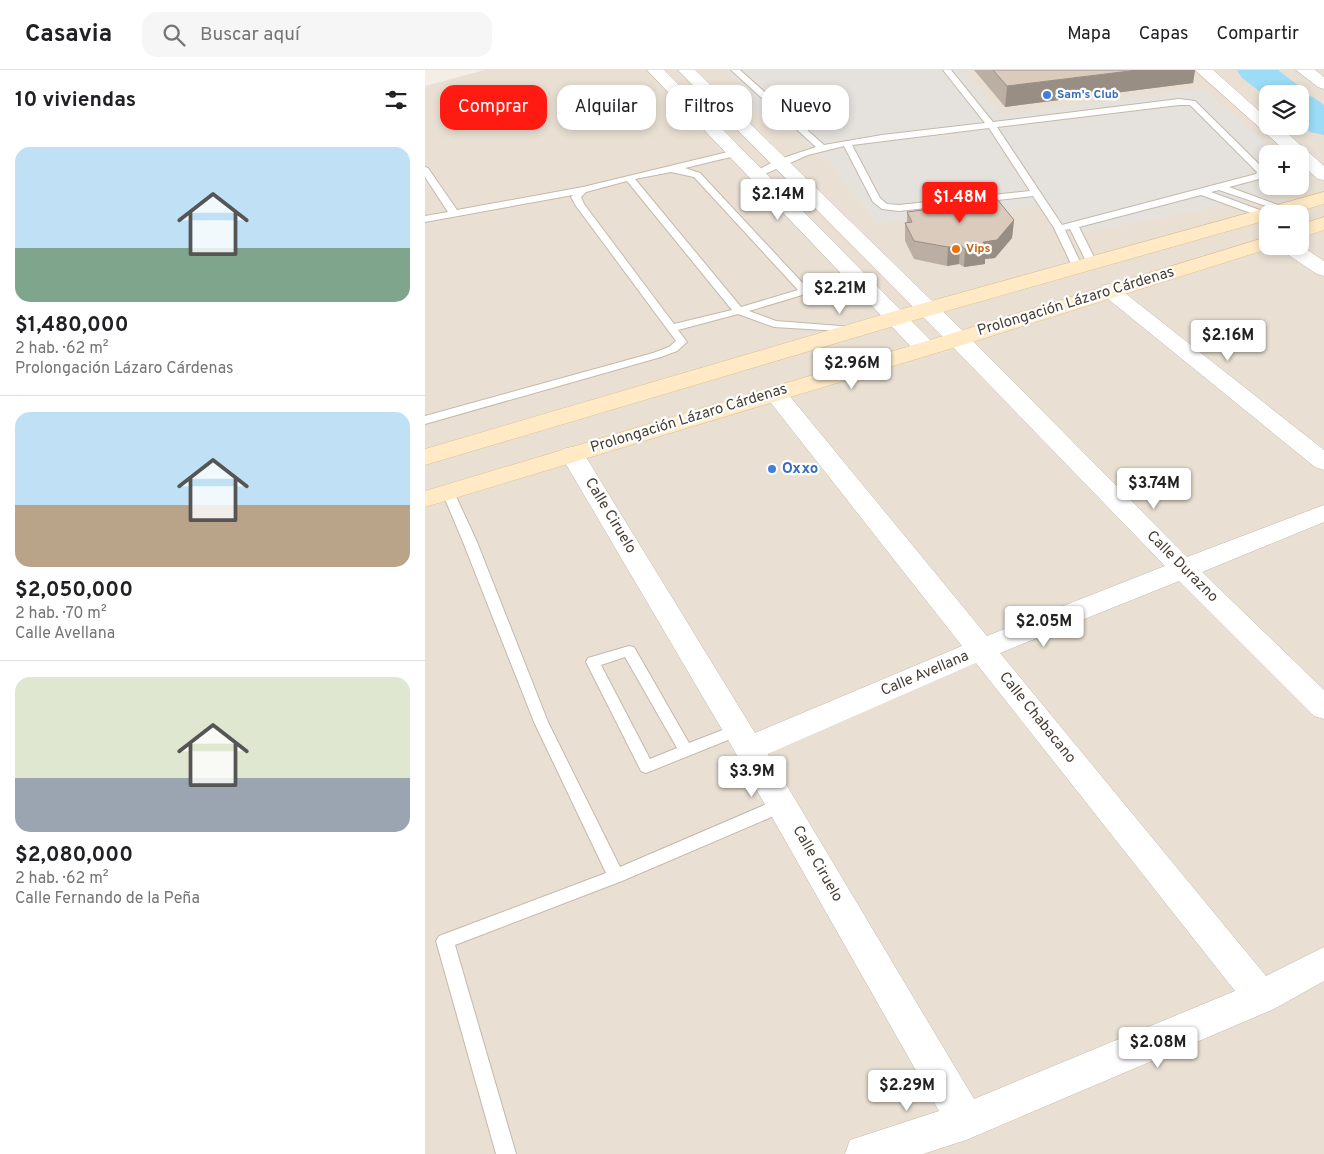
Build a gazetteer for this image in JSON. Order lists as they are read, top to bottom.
{
  "streets": {
    "main road": ["Prolongación Lázaro Cárdenas"],
    "street": [
      "Calle Ciruelo",
      "Calle Durazno",
      "Calle Avellana",
      "Calle Chabacano"
    ]
  },
  "crossings": [
    ["Prolongación Lázaro Cárdenas", "Calle Ciruelo"],
    ["Prolongación Lázaro Cárdenas", "Calle Durazno"],
    ["Prolongación Lázaro Cárdenas", "Calle Chabacano"],
    ["Calle Ciruelo", "Calle Avellana"],
    ["Calle Durazno", "Calle Avellana"],
    ["Calle Avellana", "Calle Chabacano"]
  ],
  "places": ["Sam's Club", "Vips", "Oxxo"],
  "page": {
    "header": "Casavia",
    "search": "Buscar aquí",
    "nav": ["Mapa", "Capas", "Compartir"],
    "heading": "10 viviendas",
    "map_buttons": ["+", "−"],
    "chip": [
      "Comprar",
      "Alquilar",
      "Filtros",
      "Nuevo"
    ],
    "list": [
      {
        "name": "$1,480,000",
        "note": "2 hab. · 62 m² · Prolongación Lázaro Cárdenas"
      },
      {
        "name": "$2,050,000",
        "note": "2 hab. · 70 m² · Calle Avellana"
      },
      {
        "name": "$2,080,000",
        "note": "2 hab. · 62 m² · Calle Fernando de la Peña"
      }
    ],
    "price": [
      "$2.14M",
      "$1.48M",
      "$2.21M",
      "$2.16M",
      "$2.96M",
      "$3.74M",
      "$2.05M",
      "$3.9M",
      "$2.08M",
      "$2.29M"
    ]
  }
}
